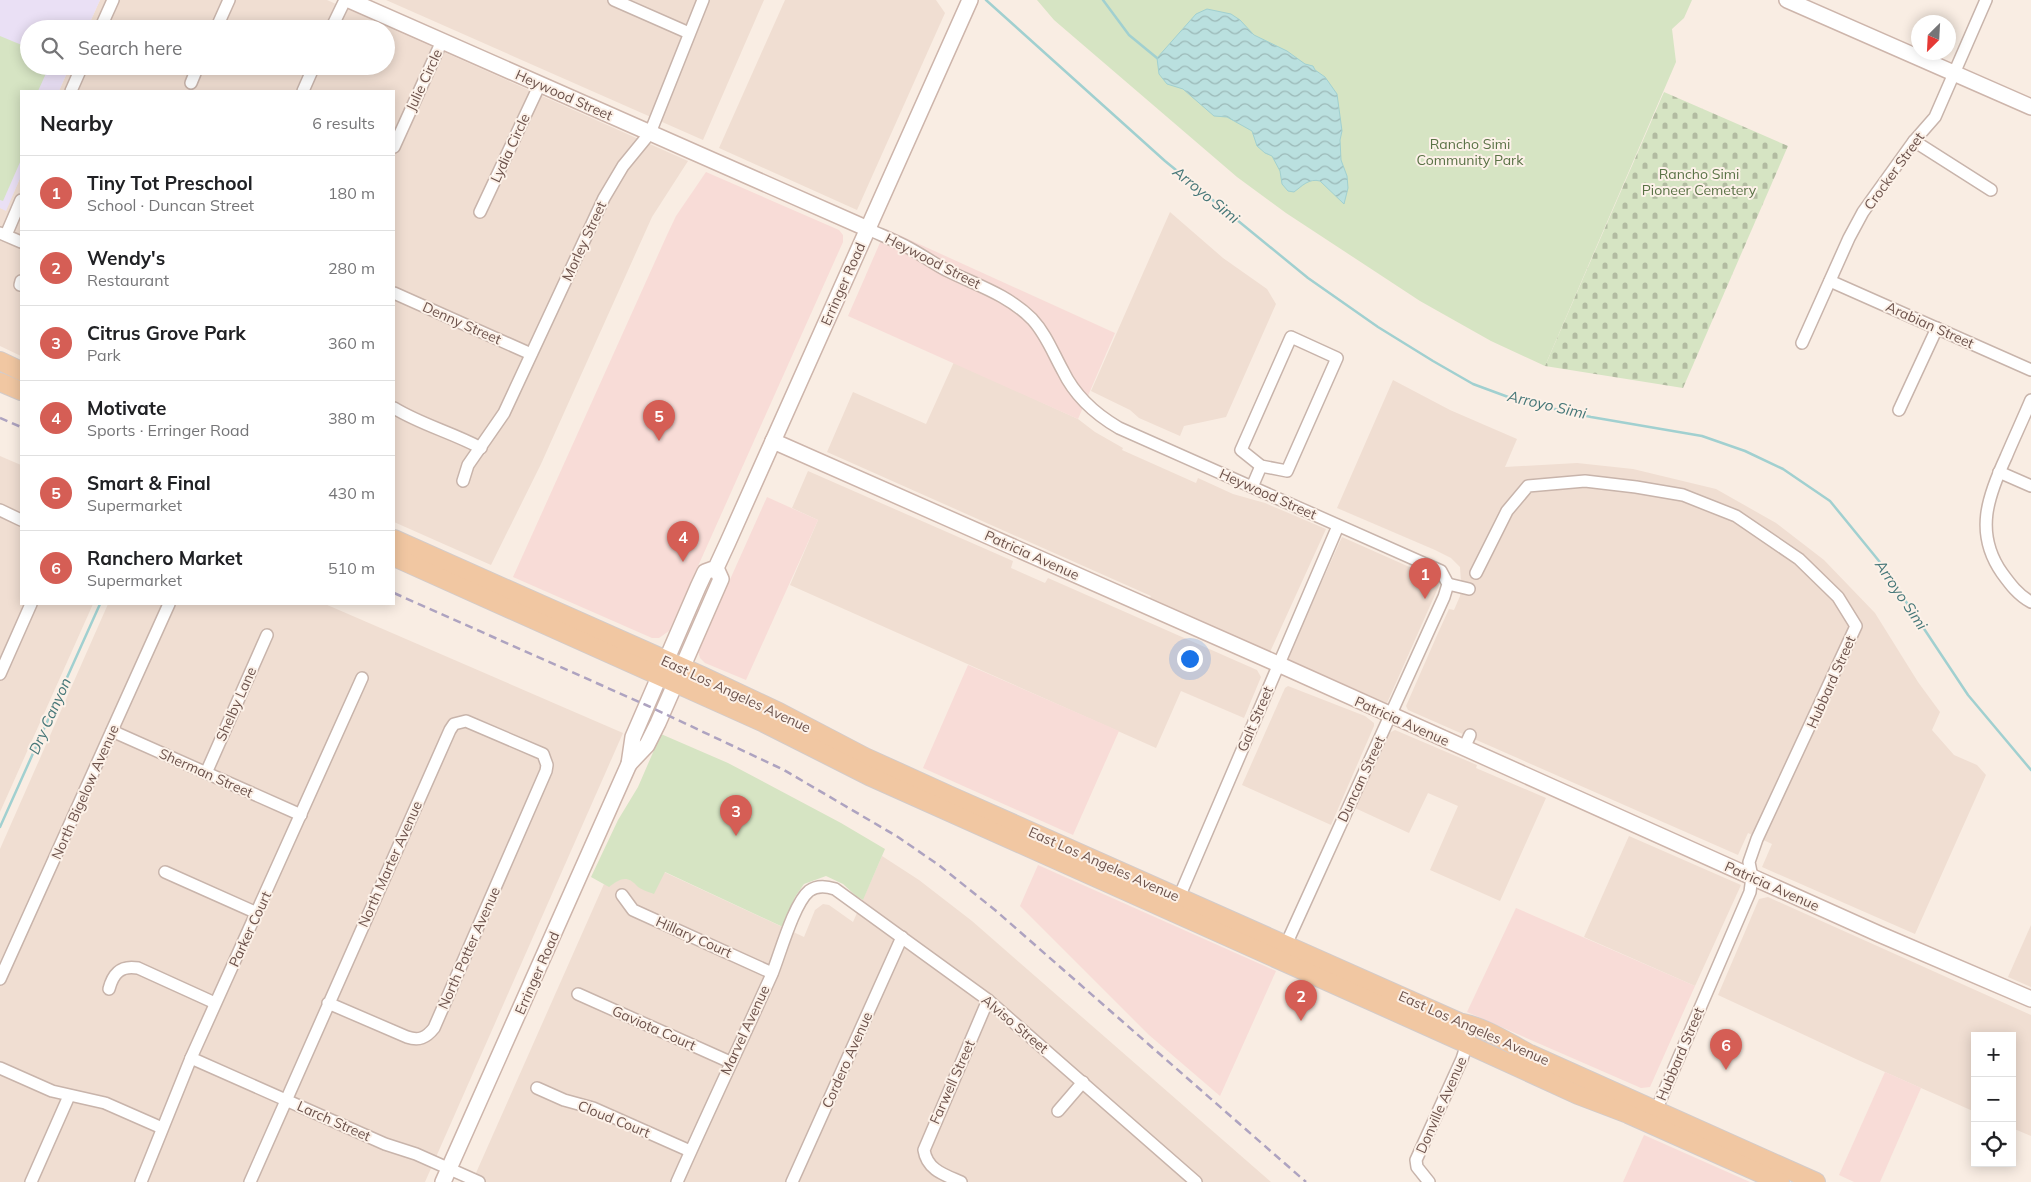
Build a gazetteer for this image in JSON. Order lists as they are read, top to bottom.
{
  "streets": {
    "main road": ["East Los Angeles Avenue"],
    "street": [
      "Julie Circle",
      "Heywood Street",
      "Lydia Circle",
      "Crocker Street",
      "Morley Street",
      "Erringer Road",
      "Denny Street",
      "Arabian Street",
      "Patricia Avenue",
      "Hubbard Street",
      "Shelby Lane",
      "Galt Street",
      "Sherman Street",
      "Duncan Street",
      "North Bigelow Avenue",
      "North Marter Avenue",
      "Parker Court",
      "Hillary Court",
      "North Potter Avenue",
      "Alviso Street",
      "Gaviota Court",
      "Marvel Avenue",
      "Cordero Avenue",
      "Farwell Street",
      "Donville Avenue",
      "Cloud Court",
      "Larch Street"
    ]
  },
  "crossings": [
    ["Julie Circle", "Heywood Street"],
    ["Heywood Street", "Lydia Circle"],
    ["Heywood Street", "Morley Street"],
    ["Heywood Street", "Erringer Road"],
    ["Heywood Street", "Galt Street"],
    ["Heywood Street", "Duncan Street"],
    ["Crocker Street", "Arabian Street"],
    ["Morley Street", "Denny Street"],
    ["Erringer Road", "Patricia Avenue"],
    ["Erringer Road", "East Los Angeles Avenue"],
    ["Erringer Road", "Larch Street"],
    ["Patricia Avenue", "Hubbard Street"],
    ["Patricia Avenue", "Galt Street"],
    ["Patricia Avenue", "Duncan Street"],
    ["Hubbard Street", "East Los Angeles Avenue"],
    ["East Los Angeles Avenue", "Galt Street"],
    ["East Los Angeles Avenue", "Duncan Street"],
    ["East Los Angeles Avenue", "Donville Avenue"],
    ["Shelby Lane", "Sherman Street"],
    ["Sherman Street", "North Bigelow Avenue"],
    ["Sherman Street", "Parker Court"],
    ["North Marter Avenue", "North Potter Avenue"],
    ["North Marter Avenue", "Larch Street"],
    ["Parker Court", "Larch Street"],
    ["Hillary Court", "Marvel Avenue"],
    ["Alviso Street", "Marvel Avenue"],
    ["Alviso Street", "Cordero Avenue"],
    ["Alviso Street", "Farwell Street"],
    ["Gaviota Court", "Marvel Avenue"],
    ["Marvel Avenue", "Cloud Court"]
  ],
  "water": ["Arroyo Simi", "Dry Canyon"],
  "parks": ["Rancho Simi Community Park", "Rancho Simi Pioneer Cemetery"],
  "north": "bottom left",
  "page": {
    "search": "Search here",
    "heading": ["Nearby", "6 results"],
    "list": [
      {
        "mark": "1",
        "name": "Tiny Tot Preschool",
        "note": "School · Duncan Street",
        "value": "180 m"
      },
      {
        "mark": "2",
        "name": "Wendy's",
        "note": "Restaurant",
        "value": "280 m"
      },
      {
        "mark": "3",
        "name": "Citrus Grove Park",
        "note": "Park",
        "value": "360 m"
      },
      {
        "mark": "4",
        "name": "Motivate",
        "note": "Sports · Erringer Road",
        "value": "380 m"
      },
      {
        "mark": "5",
        "name": "Smart & Final",
        "note": "Supermarket",
        "value": "430 m"
      },
      {
        "mark": "6",
        "name": "Ranchero Market",
        "note": "Supermarket",
        "value": "510 m"
      }
    ],
    "pins": [
      "5",
      "4",
      "1",
      "3",
      "2",
      "6"
    ],
    "map_buttons": ["+", "−"]
  }
}
